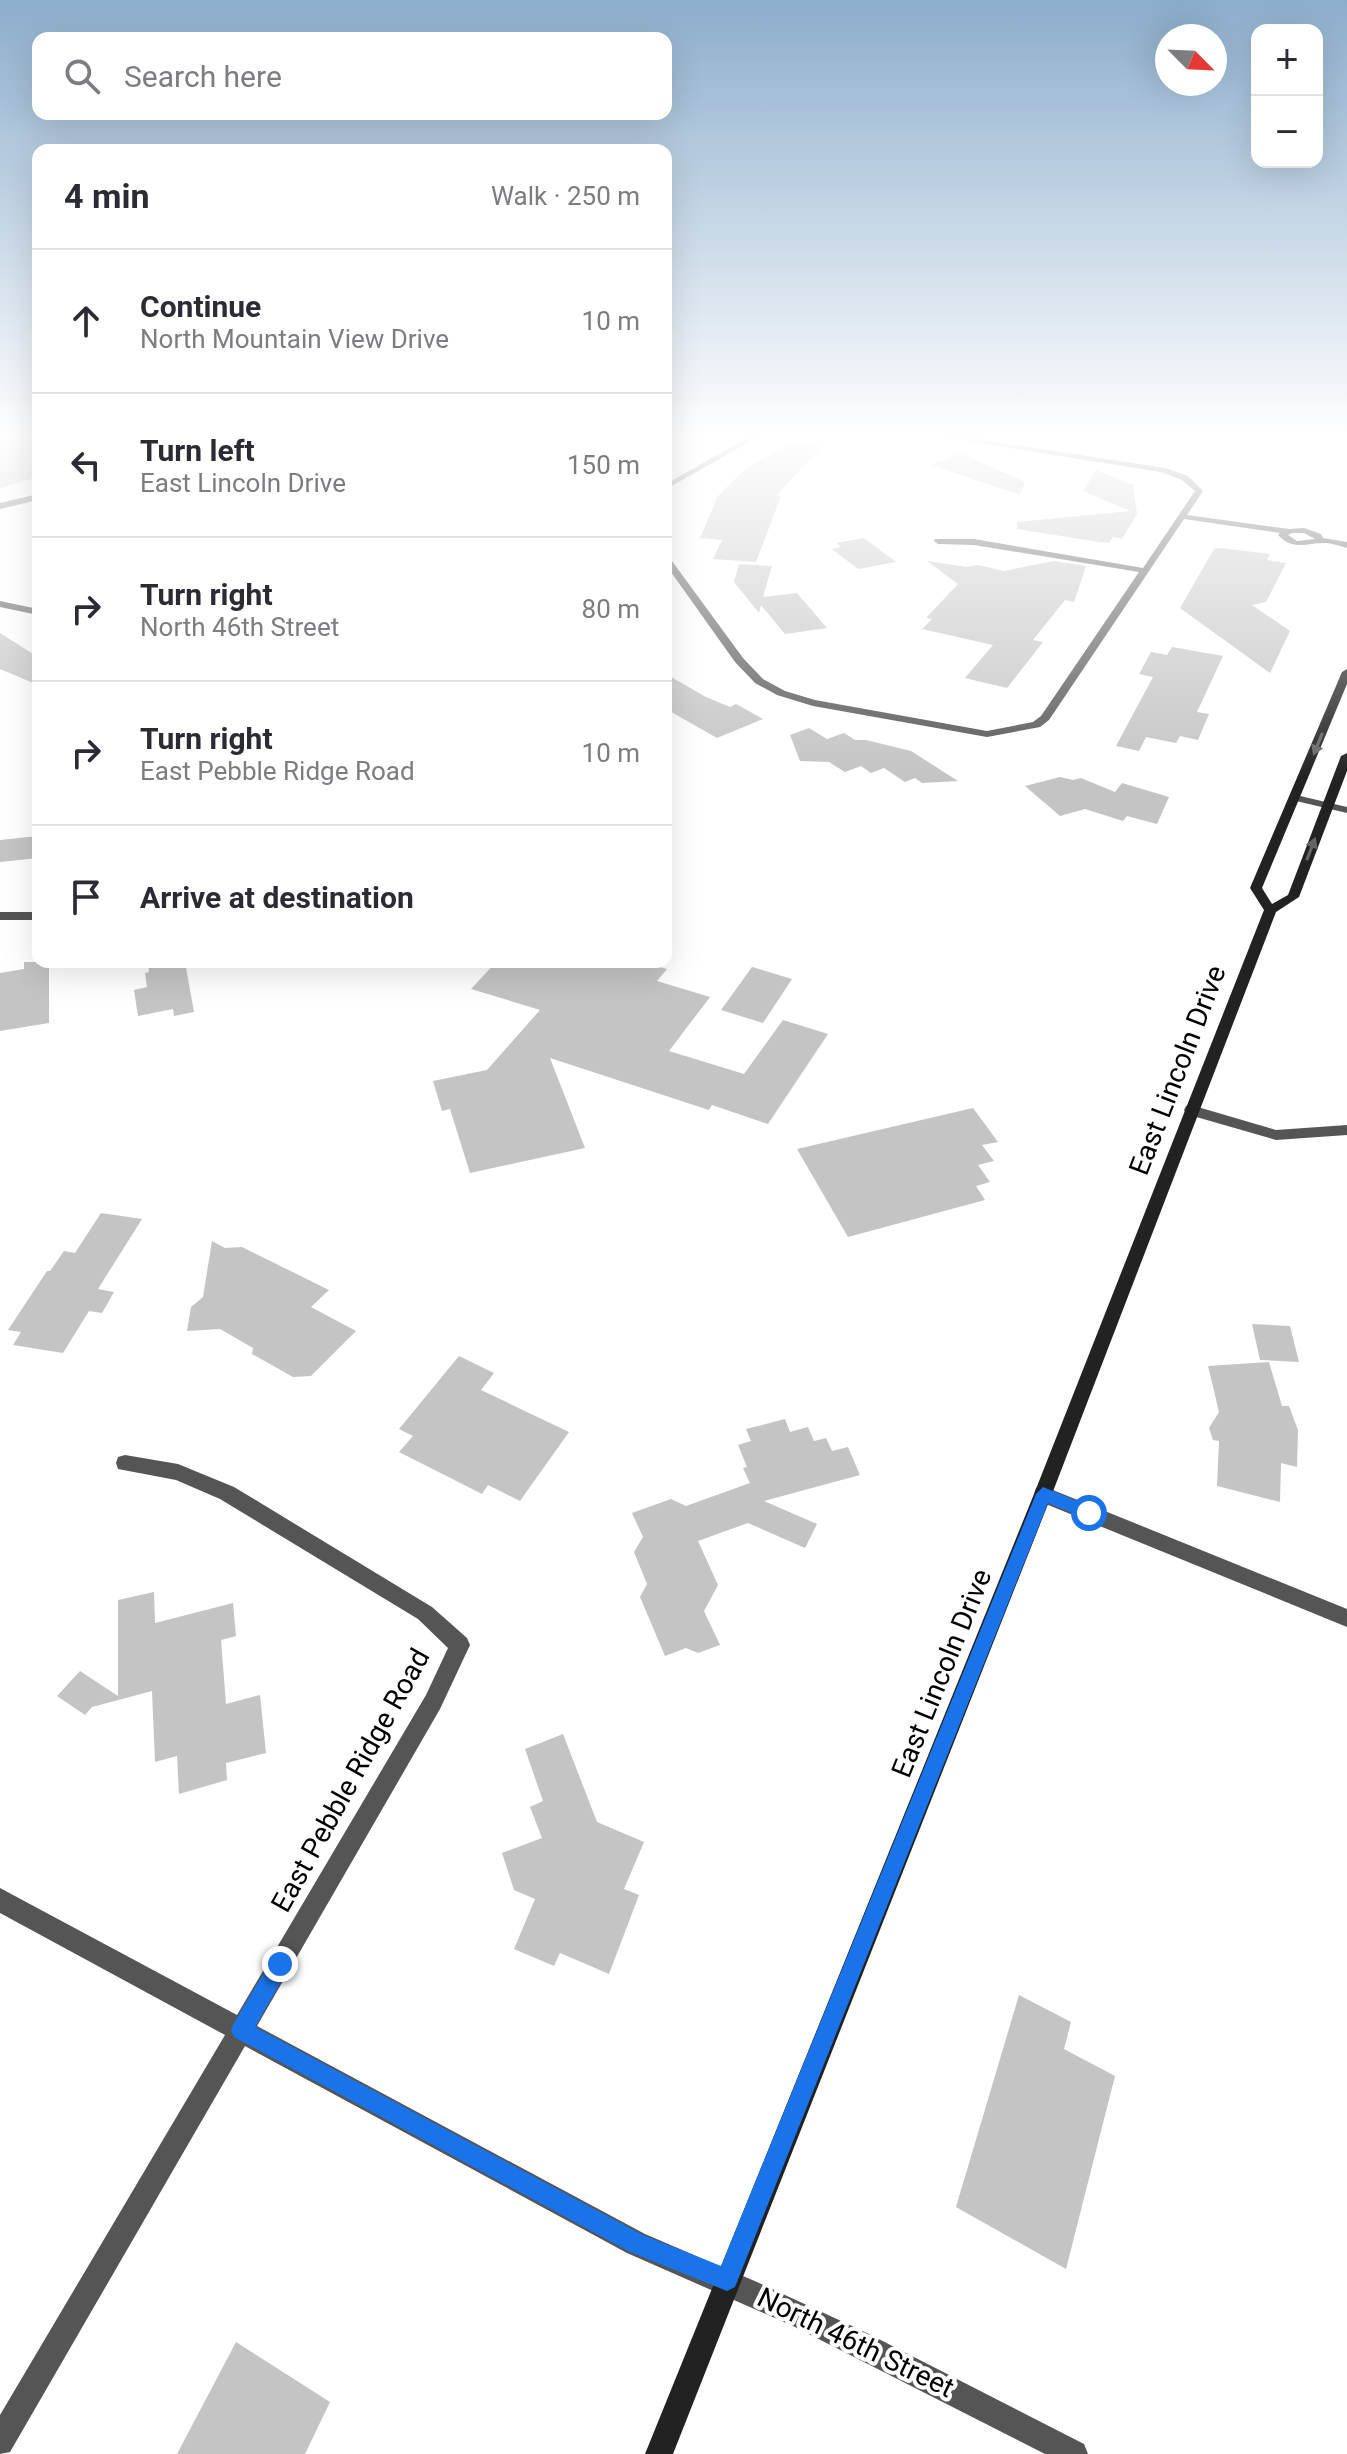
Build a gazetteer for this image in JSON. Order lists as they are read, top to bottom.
{
  "streets": {
    "main road": ["East Lincoln Drive"],
    "street": ["East Pebble Ridge Road", "North 46th Street"]
  },
  "crossings": [
    ["East Lincoln Drive", "North 46th Street"],
    ["East Pebble Ridge Road", "North 46th Street"]
  ],
  "north": "bottom right",
  "page": {
    "map_buttons": ["+", "−"],
    "search": "Search here",
    "heading": ["4 min", "Walk · 250 m"],
    "list": [
      ["Continue", "North Mountain View Drive", "10 m"],
      ["Turn left", "East Lincoln Drive", "150 m"],
      ["Turn right", "North 46th Street", "80 m"],
      ["Turn right", "East Pebble Ridge Road", "10 m"],
      "Arrive at destination"
    ]
  }
}
